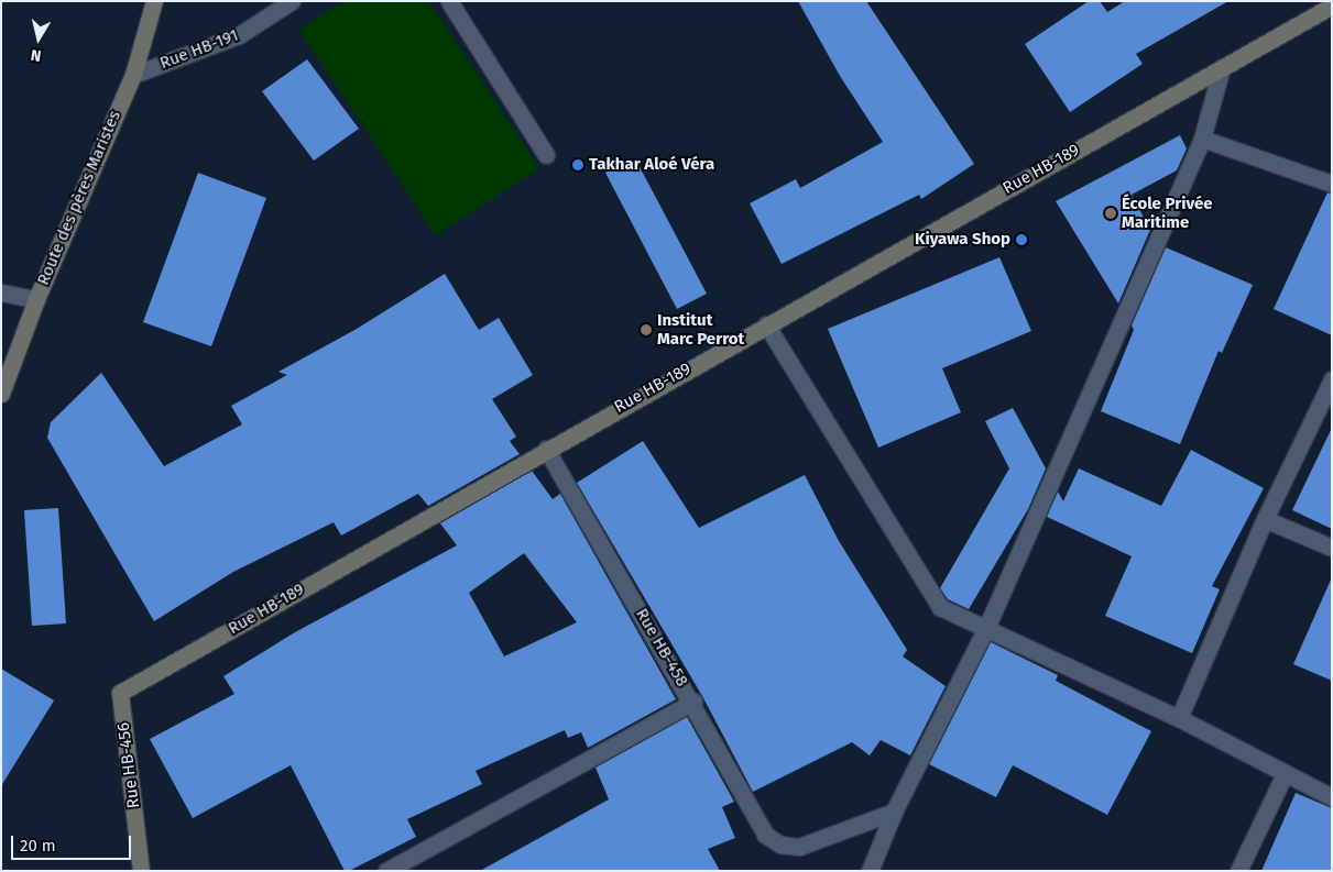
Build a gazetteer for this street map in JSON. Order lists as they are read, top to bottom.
{
  "streets": {
    "street": [
      "Rue HB-191",
      "Rue HB-189",
      "Route des pères Maristes",
      "Rue HB-458",
      "Rue HB-456"
    ]
  },
  "crossings": [
    ["Rue HB-191", "Route des pères Maristes"],
    ["Rue HB-189", "Rue HB-458"],
    ["Rue HB-189", "Rue HB-456"]
  ],
  "places": [
    "Takhar Aloé Véra",
    "École Privée Maritime",
    "Kiyawa Shop",
    "Institut Marc Perrot"
  ],
  "scale_bar": "20 m",
  "north": "bottom"
}
